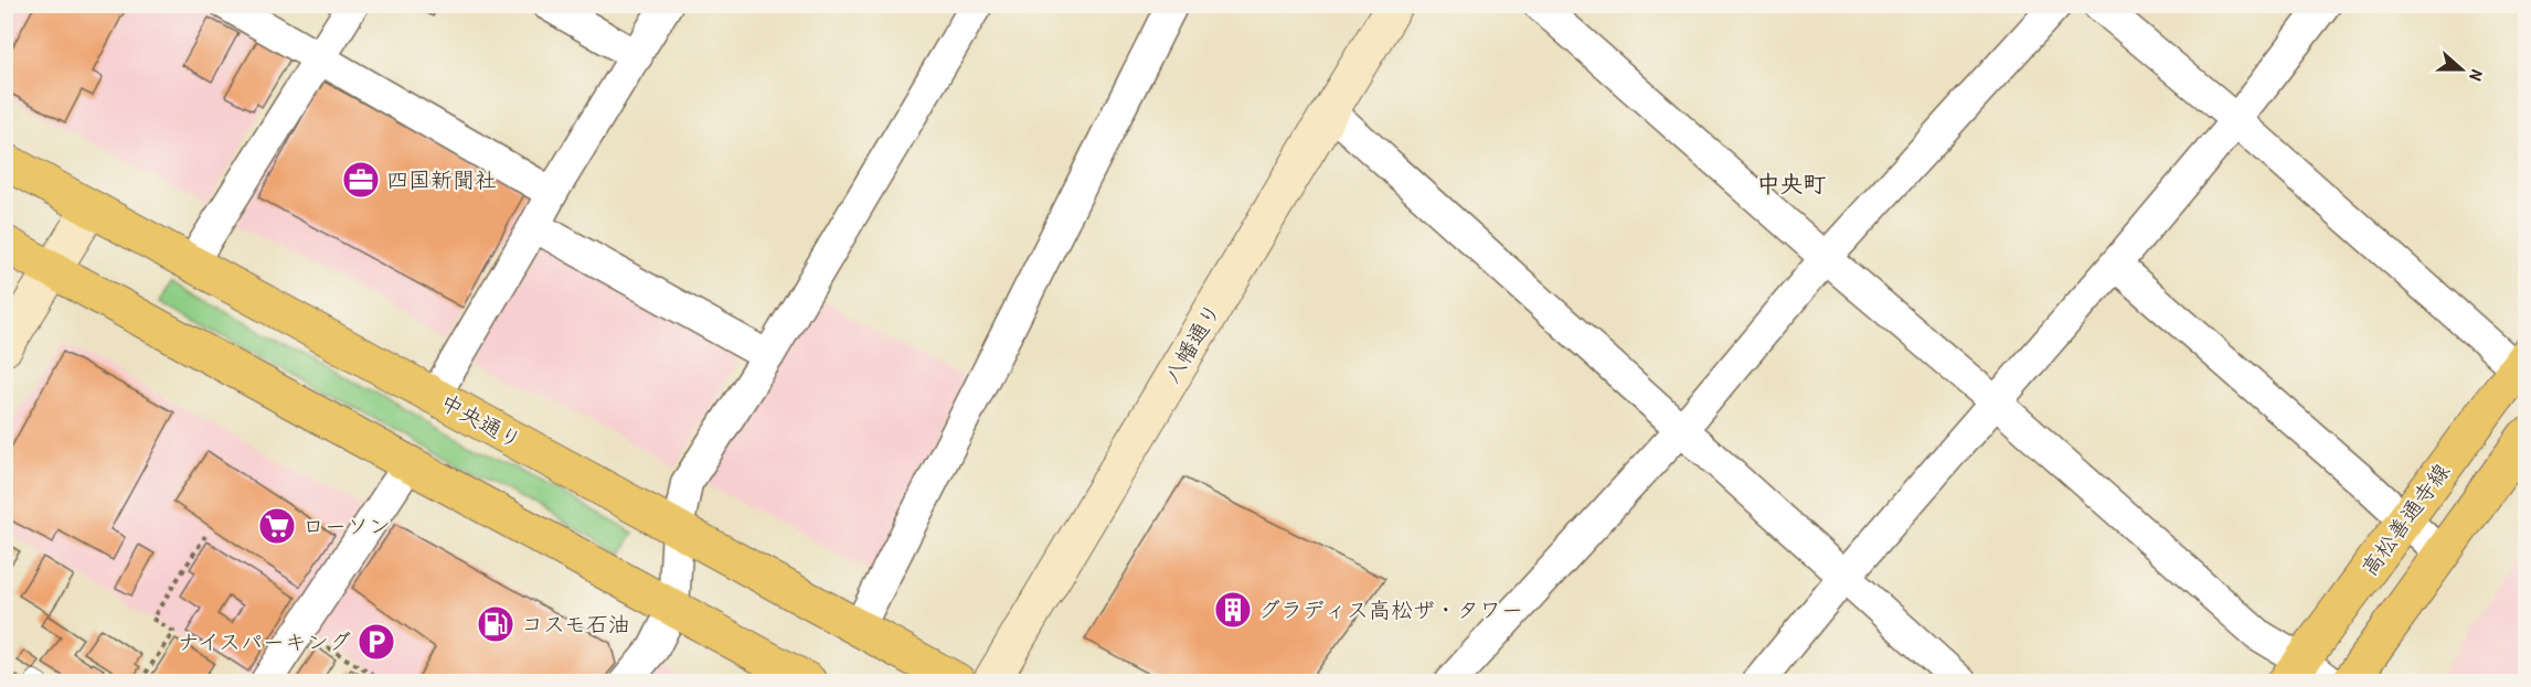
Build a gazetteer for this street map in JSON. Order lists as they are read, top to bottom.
{
  "streets": {
    "main road": ["中央通り", "高松善通寺線"],
    "street": ["八幡通り"]
  },
  "districts": ["中央町"],
  "places": {
    "office": ["四国新聞社"],
    "supermarket": ["ローソン"],
    "building": ["グラディス高松ザ・タワー"],
    "fuel station": ["コスモ石油"],
    "parking": ["ナイスパーキング"]
  },
  "north": "right"
}
